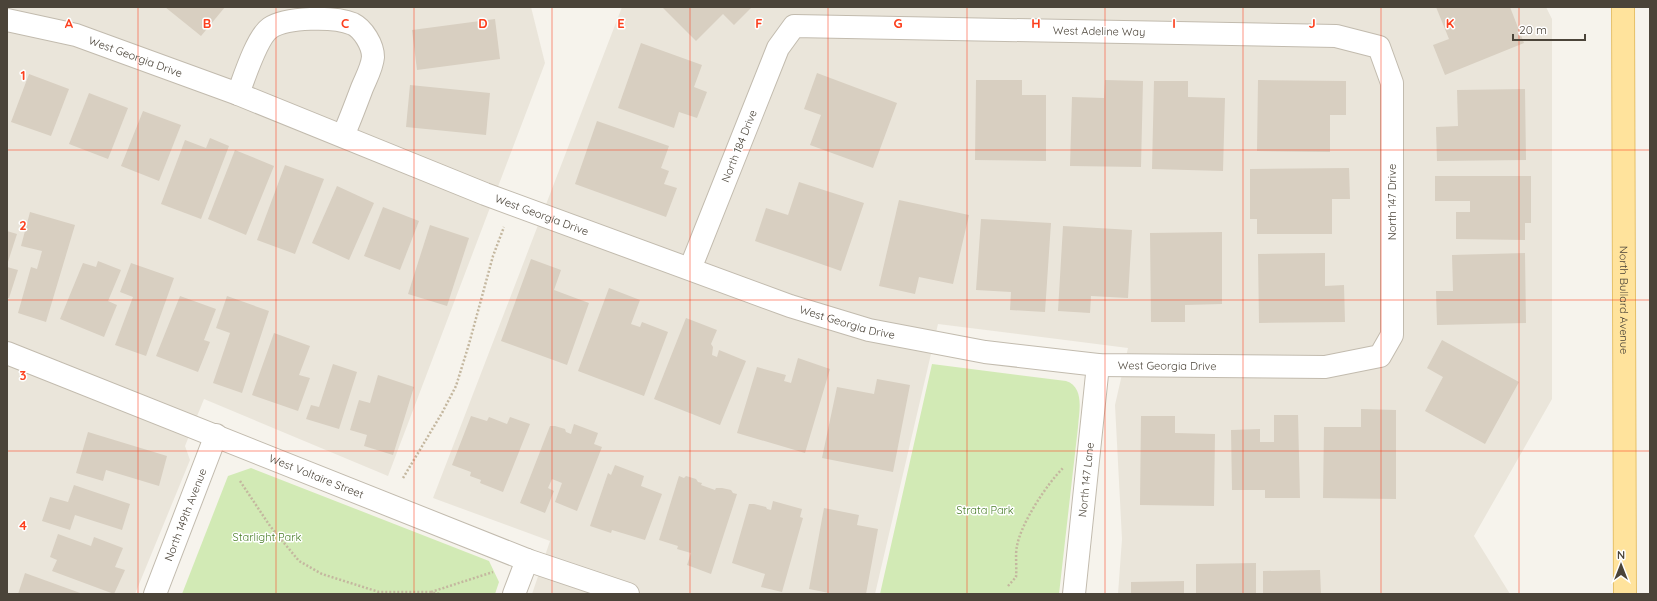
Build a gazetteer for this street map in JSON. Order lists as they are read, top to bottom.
{
  "streets": {
    "main road": ["North Bullard Avenue"],
    "street": [
      "West Adeline Way",
      "West Georgia Drive",
      "North 184 Drive",
      "North 147 Drive",
      "West Voltaire Street",
      "North 147 Lane",
      "North 149th Avenue"
    ]
  },
  "crossings": [
    ["West Adeline Way", "North 184 Drive"],
    ["West Adeline Way", "North 147 Drive"],
    ["West Georgia Drive", "North 184 Drive"],
    ["West Georgia Drive", "North 147 Drive"],
    ["West Georgia Drive", "North 147 Lane"],
    ["West Voltaire Street", "North 149th Avenue"]
  ],
  "parks": ["Strata Park", "Starlight Park"],
  "scale_bar": "20 m",
  "north": "top",
  "grid": {
    "columns": [
      "A",
      "B",
      "C",
      "D",
      "E",
      "F",
      "G",
      "H",
      "I",
      "J",
      "K"
    ],
    "rows": [
      "1",
      "2",
      "3",
      "4"
    ]
  }
}
